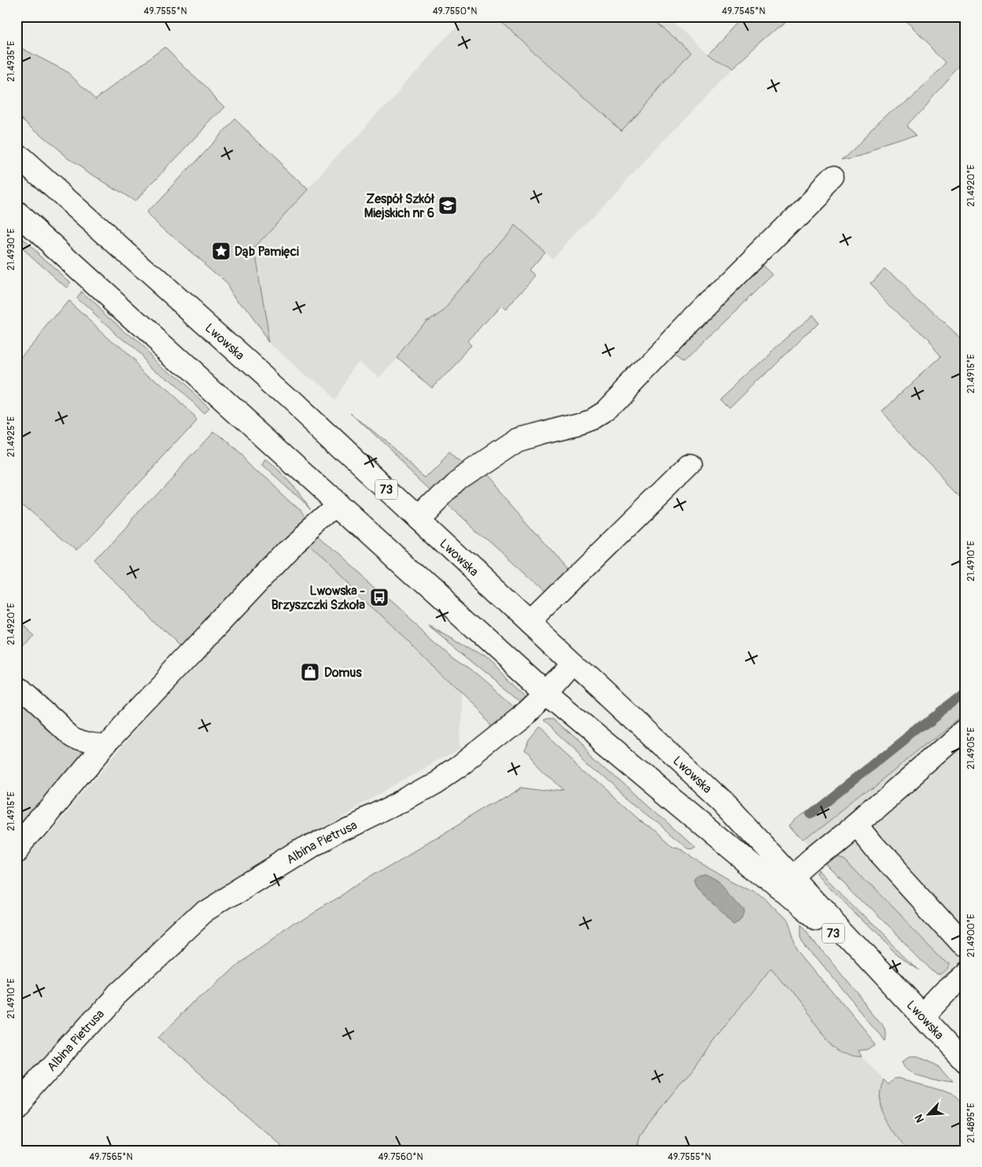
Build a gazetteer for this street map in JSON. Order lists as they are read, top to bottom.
{
  "streets": {
    "main road": ["Lwowska", "73", "Albina Pietrusa"]
  },
  "crossings": [
    ["Lwowska", "Albina Pietrusa"]
  ],
  "places": {
    "school or university": ["Zespół Szkół Miejskich nr 6"],
    "place": ["Dąb Pamięci"],
    "bus stop": ["Lwowska - Brzyszczki Szkoła"],
    "shop": ["Domus"]
  },
  "north": "bottom left",
  "coordinates": [
    "49.7555°N",
    "49.7550°N",
    "49.7545°N",
    "21.4935°E",
    "21.4920°E",
    "21.4930°E",
    "21.4915°E",
    "21.4925°E",
    "21.4910°E",
    "21.4905°E",
    "21.4900°E",
    "21.4895°E",
    "49.7565°N",
    "49.7560°N"
  ]
}
